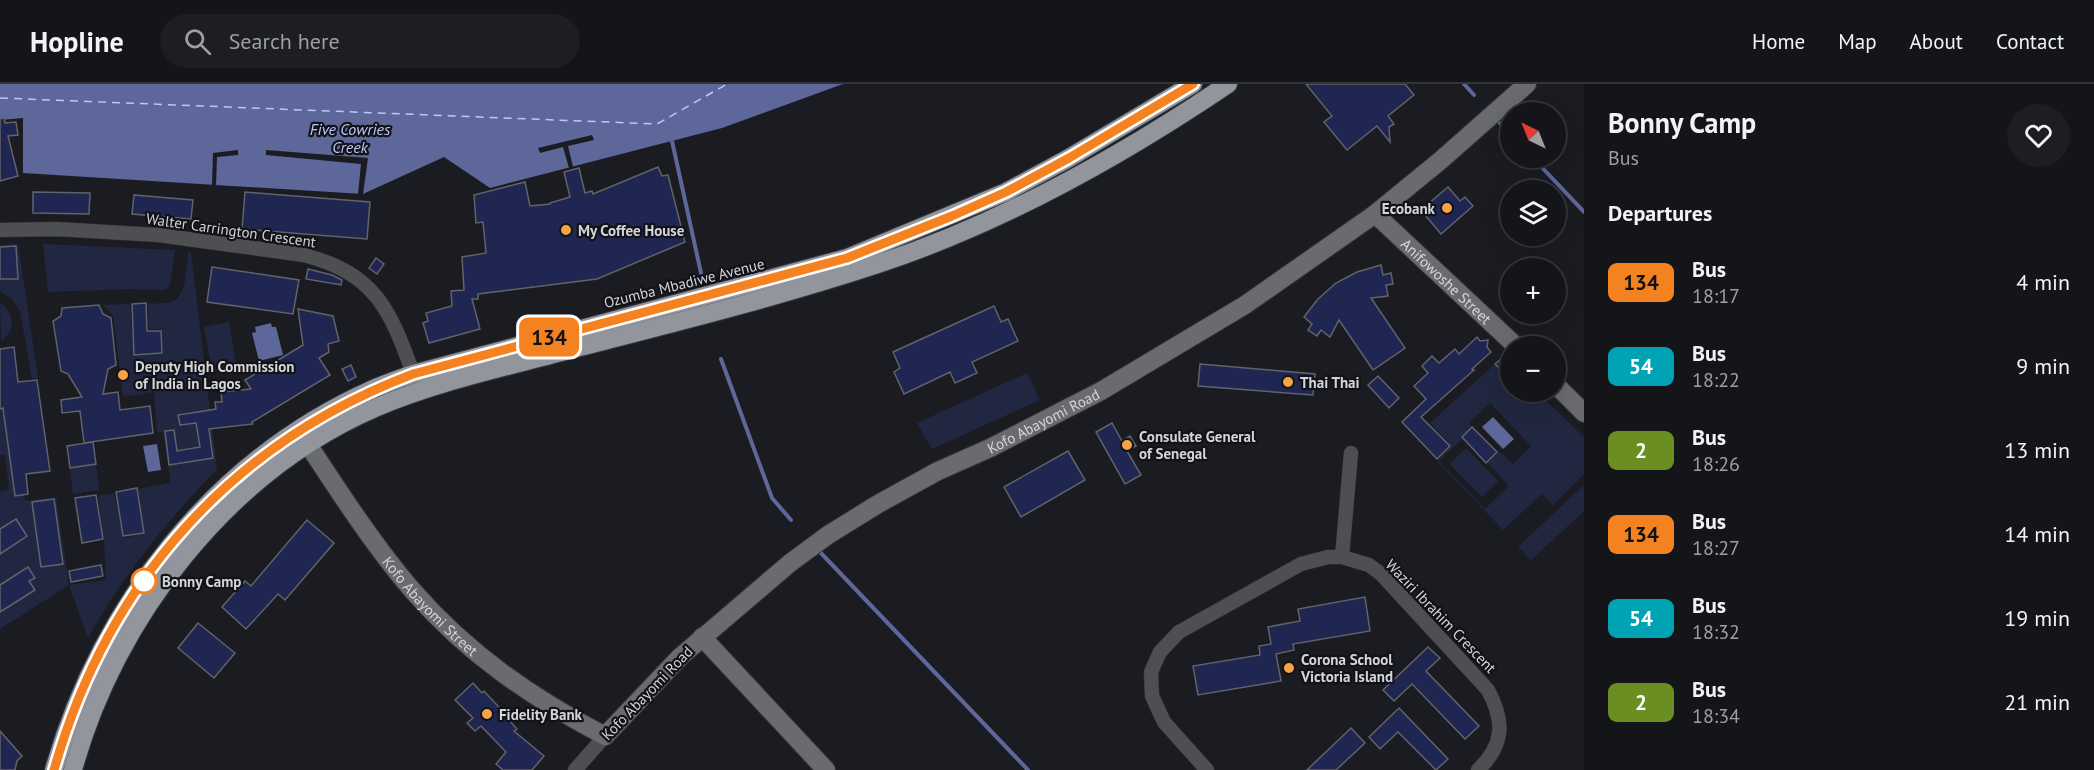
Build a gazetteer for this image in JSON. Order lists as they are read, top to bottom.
{
  "streets": {
    "highway": ["Ozumba Mbadiwe Avenue"],
    "street": [
      "Walter Carrington Crescent",
      "Anifowoshe Street",
      "Kofo Abayomi Road",
      "Kofo Abayomi Street",
      "Waziri Ibrahim Crescent"
    ]
  },
  "crossings": [
    ["Walter Carrington Crescent", "Ozumba Mbadiwe Avenue"],
    ["Anifowoshe Street", "Kofo Abayomi Road"],
    ["Ozumba Mbadiwe Avenue", "Kofo Abayomi Street"],
    ["Kofo Abayomi Road", "Kofo Abayomi Street"]
  ],
  "water": ["Five Cowries Creek"],
  "places": [
    "Ecobank",
    "My Coffee House",
    "Deputy High Commission of India in Lagos",
    "Thai Thai",
    "Consulate General of Senegal",
    "Bonny Camp",
    "Corona School Victoria Island",
    "Fidelity Bank"
  ],
  "lines": ["bus line 134"],
  "north": "top left",
  "page": {
    "header": "Hopline",
    "search": "Search here",
    "nav": [
      "Home",
      "Map",
      "About",
      "Contact"
    ],
    "on_map": "134",
    "heading": [
      ["Bonny Camp", "Bus"],
      "Departures"
    ],
    "map_buttons": ["+", "−"],
    "list": [
      {
        "mark": "134",
        "name": "Bus",
        "note": "18:17",
        "value": "4 min"
      },
      {
        "mark": "54",
        "name": "Bus",
        "note": "18:22",
        "value": "9 min"
      },
      {
        "mark": "2",
        "name": "Bus",
        "note": "18:26",
        "value": "13 min"
      },
      {
        "mark": "134",
        "name": "Bus",
        "note": "18:27",
        "value": "14 min"
      },
      {
        "mark": "54",
        "name": "Bus",
        "note": "18:32",
        "value": "19 min"
      },
      {
        "mark": "2",
        "name": "Bus",
        "note": "18:34",
        "value": "21 min"
      }
    ]
  }
}
